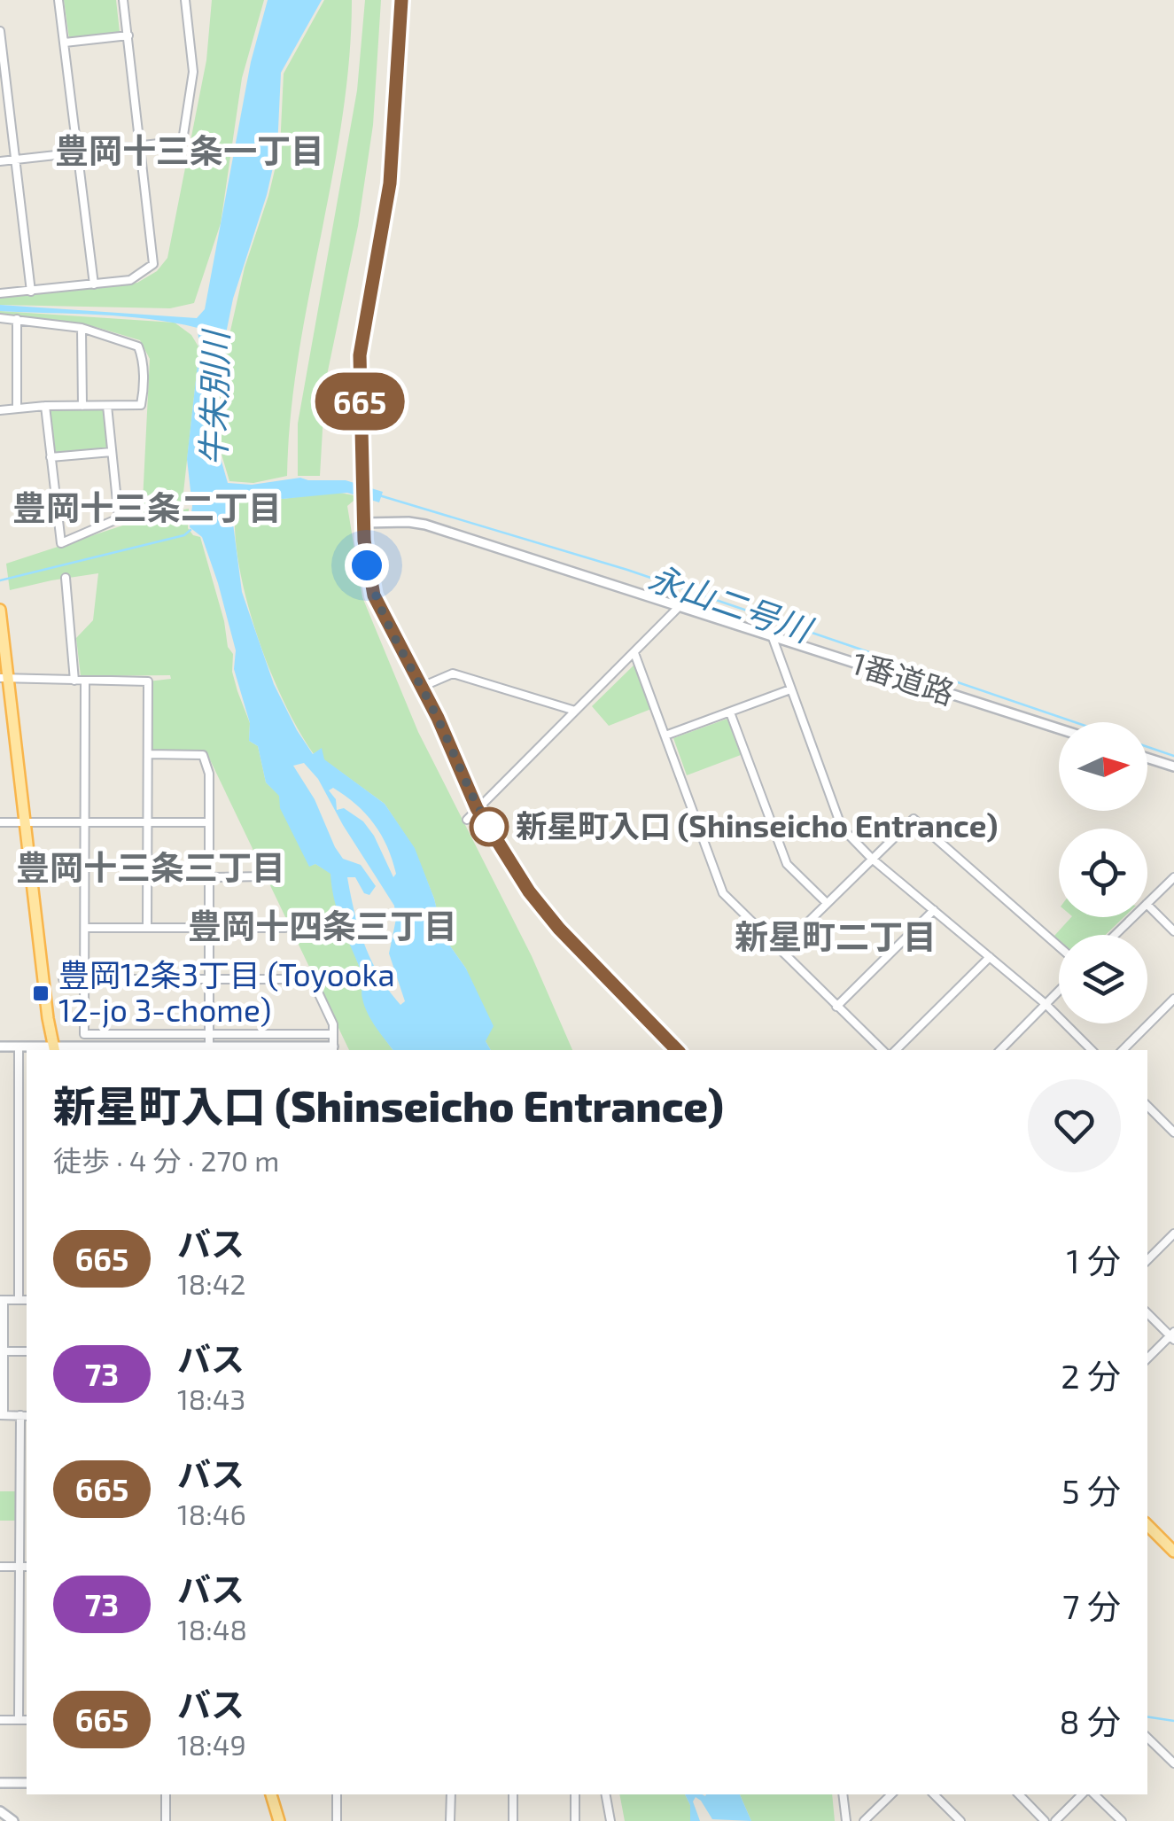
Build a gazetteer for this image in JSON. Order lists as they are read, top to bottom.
{
  "streets": {
    "street": ["1番道路"]
  },
  "districts": [
    "豊岡十三条一丁目",
    "豊岡十三条二丁目",
    "豊岡十三条三丁目",
    "豊岡十四条三丁目",
    "新星町二丁目"
  ],
  "water": ["牛朱別川", "永山二号川"],
  "places": {
    "other": ["新星町入口 (Shinseicho Entrance)"],
    "transit": ["豊岡12条3丁目 (Toyooka 12-jo 3-chome)"]
  },
  "lines": ["bus line 665"],
  "north": "right",
  "page": {
    "on_map": "665",
    "heading": ["新星町入口 (Shinseicho Entrance)", "徒歩 · 4 分 · 270 m"],
    "list": [
      {
        "mark": "665",
        "name": "バス",
        "note": "18:42",
        "value": "1 分"
      },
      {
        "mark": "73",
        "name": "バス",
        "note": "18:43",
        "value": "2 分"
      },
      {
        "mark": "665",
        "name": "バス",
        "note": "18:46",
        "value": "5 分"
      },
      {
        "mark": "73",
        "name": "バス",
        "note": "18:48",
        "value": "7 分"
      },
      {
        "mark": "665",
        "name": "バス",
        "note": "18:49",
        "value": "8 分"
      }
    ]
  }
}
